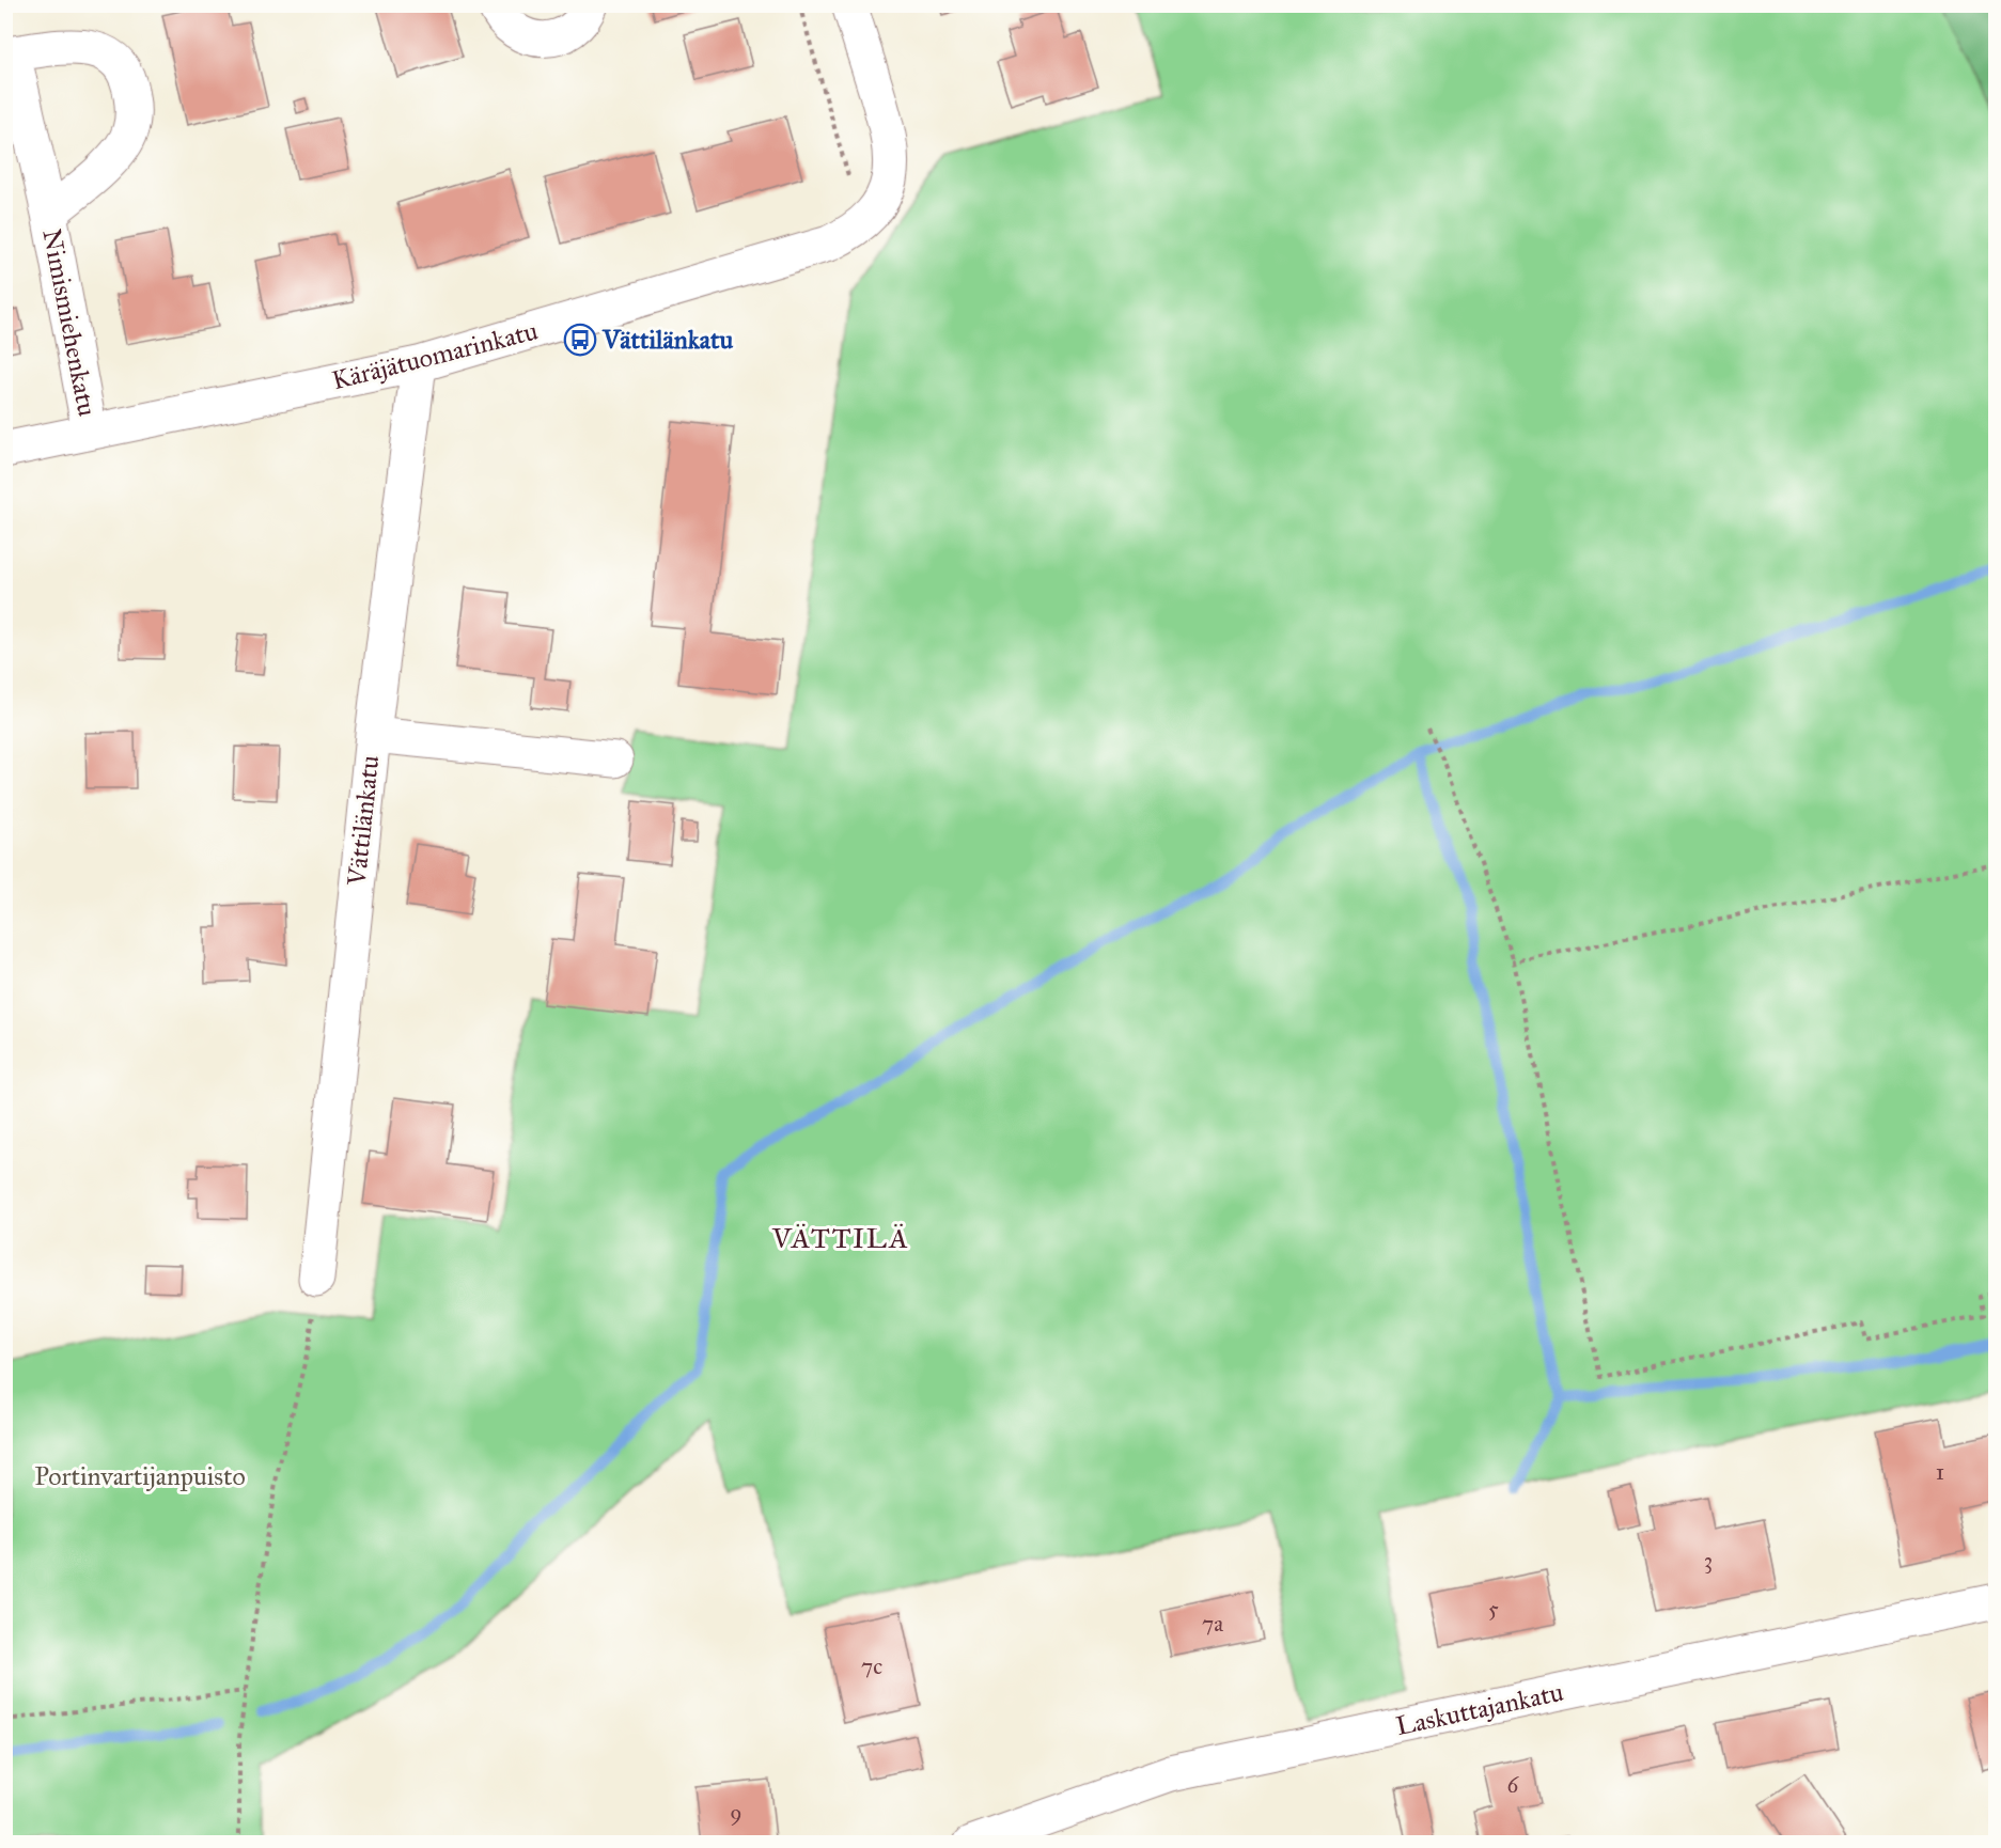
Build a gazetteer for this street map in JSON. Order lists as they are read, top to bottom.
{
  "streets": {
    "street": [
      "Nimismiehenkatu",
      "Käräjätuomarinkatu",
      "Vättilänkatu",
      "Laskuttajankatu"
    ]
  },
  "crossings": [
    ["Nimismiehenkatu", "Käräjätuomarinkatu"],
    ["Käräjätuomarinkatu", "Vättilänkatu"]
  ],
  "districts": ["VÄTTILÄ"],
  "parks": ["Portinvartijanpuisto"],
  "places": {
    "bus stop": ["Vättilänkatu"]
  },
  "house_numbers": [
    "1",
    "3",
    "5",
    "7a",
    "7c",
    "6",
    "9"
  ]
}
